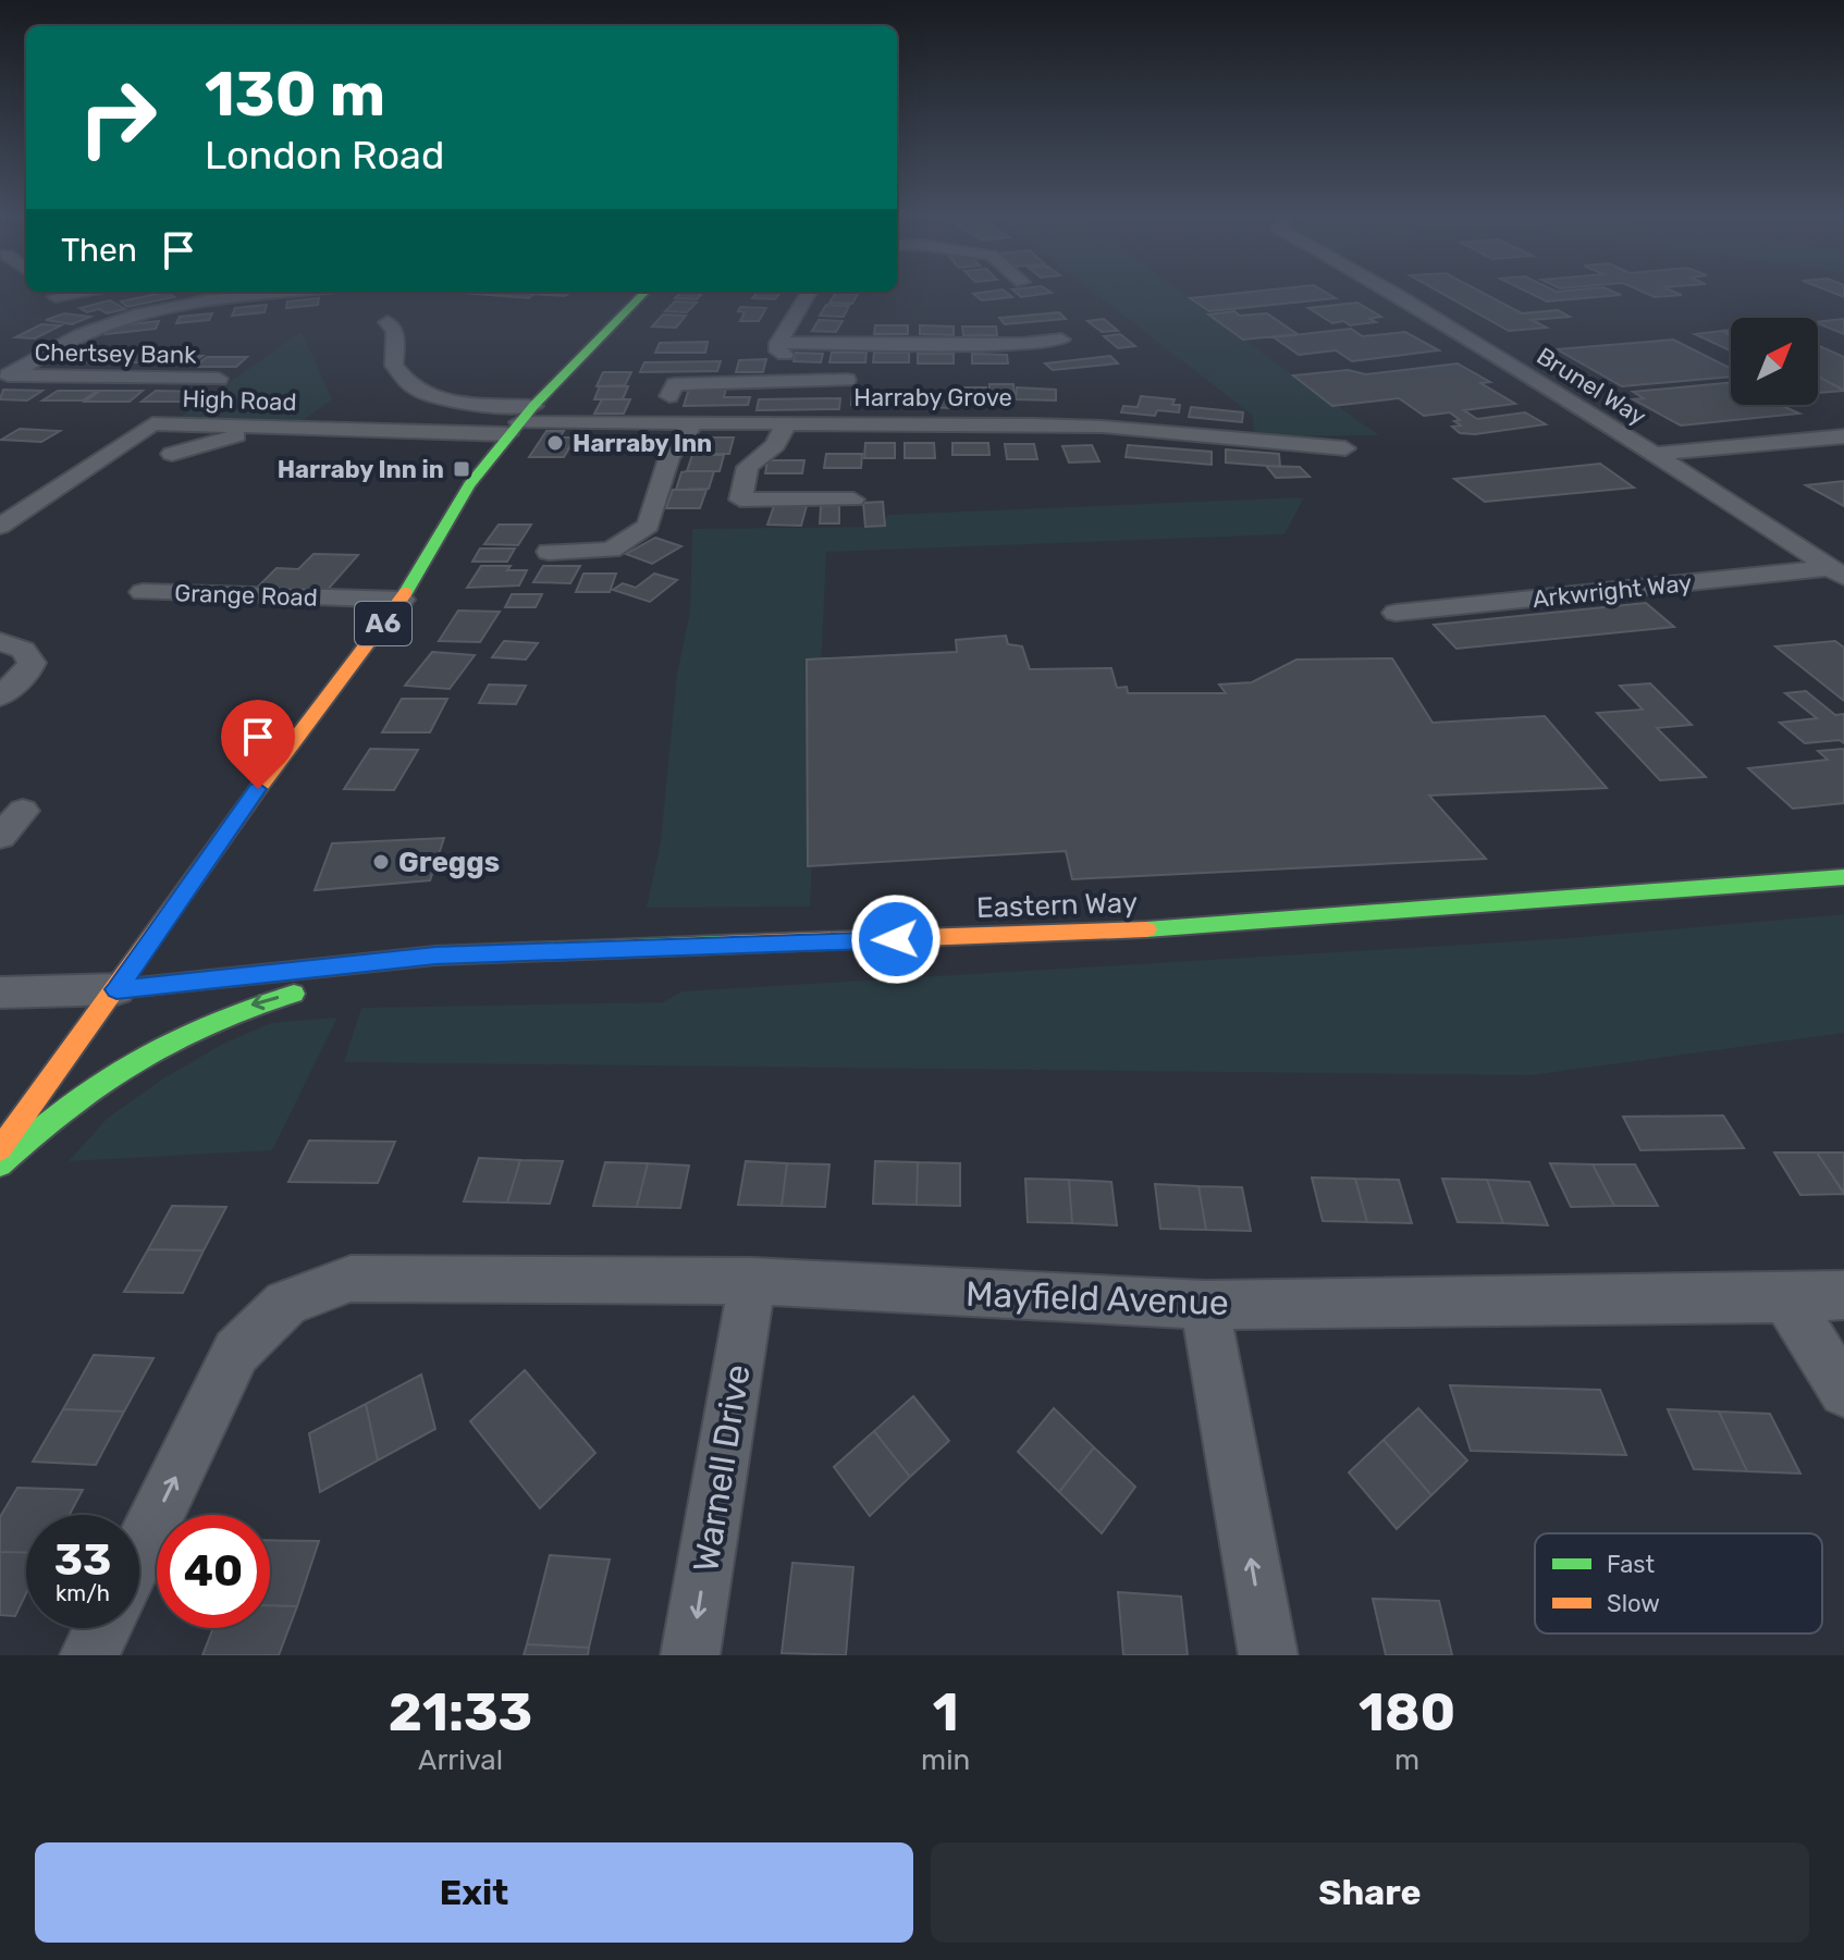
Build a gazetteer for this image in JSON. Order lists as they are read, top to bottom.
{
  "streets": {
    "main road": ["A6", "Eastern Way"],
    "street": [
      "Chertsey Bank",
      "Brunel Way",
      "Harraby Grove",
      "High Road",
      "Arkwright Way",
      "Grange Road",
      "Mayfield Avenue",
      "Warnell Drive"
    ]
  },
  "crossings": [
    ["Brunel Way", "Arkwright Way"],
    ["Harraby Grove", "High Road"],
    ["Harraby Grove", "A6"],
    ["High Road", "A6"],
    ["Grange Road", "A6"],
    ["A6", "Eastern Way"],
    ["Mayfield Avenue", "Warnell Drive"]
  ],
  "one_way": ["Mayfield Avenue", "Warnell Drive"],
  "places": {
    "other": ["Harraby Inn", "Greggs"],
    "transit": ["Harraby Inn in"]
  },
  "legend": ["Fast", "Slow"],
  "north": "top right",
  "page": {
    "turn": ["130 m", "London Road"],
    "then": "Then",
    "speed": "33 km/h",
    "limit": "40",
    "eta": [
      "21:33",
      "Arrival",
      "1",
      "min",
      "180",
      "m"
    ],
    "buttons": ["Exit", "Share"]
  }
}
